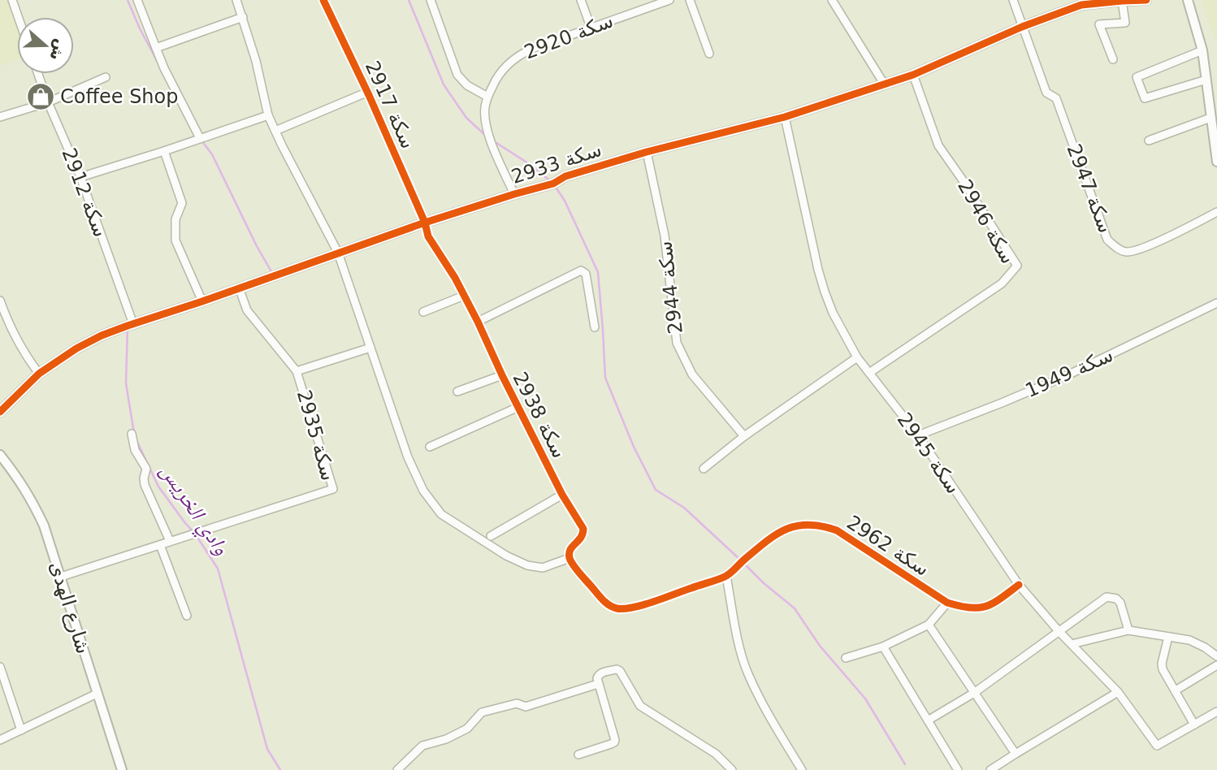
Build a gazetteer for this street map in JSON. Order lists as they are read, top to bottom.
{
  "streets": {
    "street": [
      "سكة 2920",
      "سكة 2917",
      "سكة 2933",
      "سكة 2947",
      "سكة 2912",
      "سكة 2946",
      "سكة 2944",
      "سكة 1949",
      "سكة 2938",
      "سكة 2935",
      "سكة 2945",
      "سكة 2962",
      "شارع الهدى"
    ]
  },
  "crossings": [
    ["سكة 2920", "سكة 2933"],
    ["سكة 2917", "سكة 2933"],
    ["سكة 2917", "سكة 2938"],
    ["سكة 2933", "سكة 2947"],
    ["سكة 2933", "سكة 2912"],
    ["سكة 2933", "سكة 2946"],
    ["سكة 2933", "سكة 2944"],
    ["سكة 2933", "سكة 2938"],
    ["سكة 2933", "سكة 2935"],
    ["سكة 2933", "سكة 2945"],
    ["سكة 2946", "سكة 2945"],
    ["سكة 1949", "سكة 2945"],
    ["سكة 2938", "سكة 2962"],
    ["سكة 2935", "شارع الهدى"],
    ["سكة 2945", "سكة 2962"]
  ],
  "water": ["وادي الخريس"],
  "places": {
    "shop": ["Coffee Shop"]
  },
  "north": "right"
}
